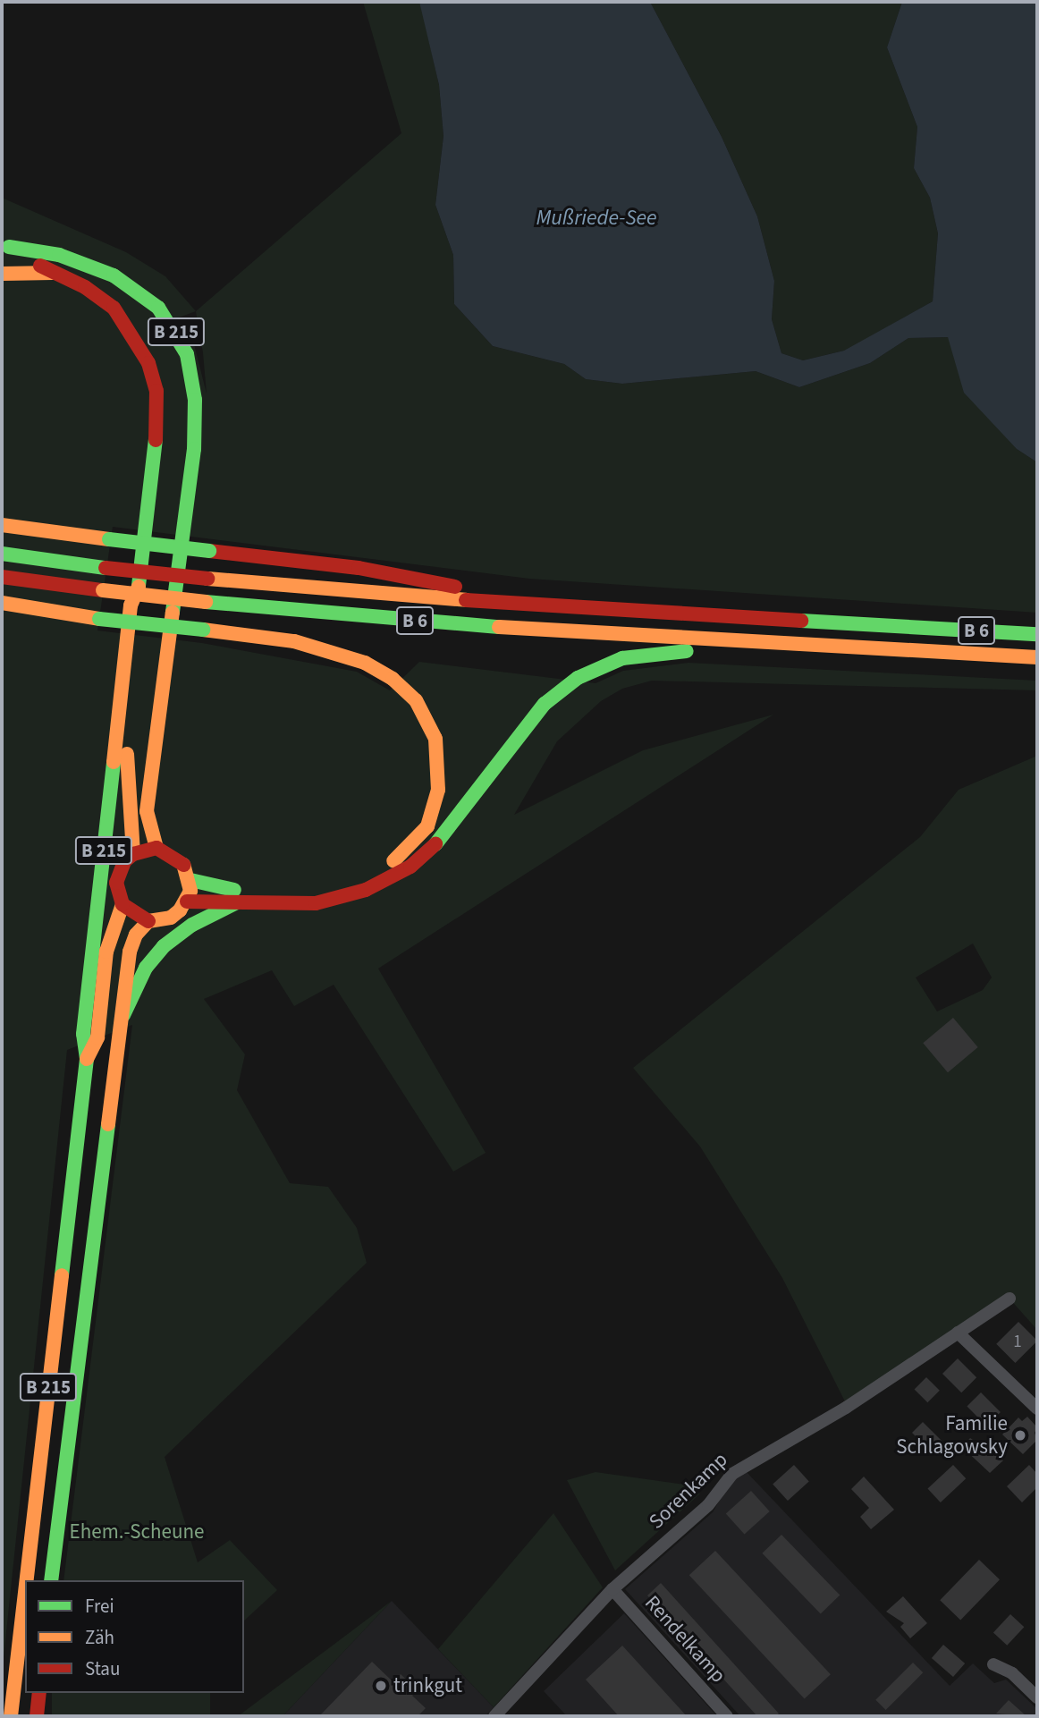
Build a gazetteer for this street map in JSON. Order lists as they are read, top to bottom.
{
  "streets": {
    "main road": ["B 215", "B 6"],
    "street": ["Sorenkamp", "Rendelkamp"]
  },
  "crossings": [
    ["Sorenkamp", "Rendelkamp"]
  ],
  "water": ["Mußriede-See"],
  "parks": ["Ehem.-Scheune"],
  "places": ["Familie Schlagowsky", "trinkgut"],
  "house_numbers": ["1"],
  "legend": ["Frei", "Zäh", "Stau"]
}
